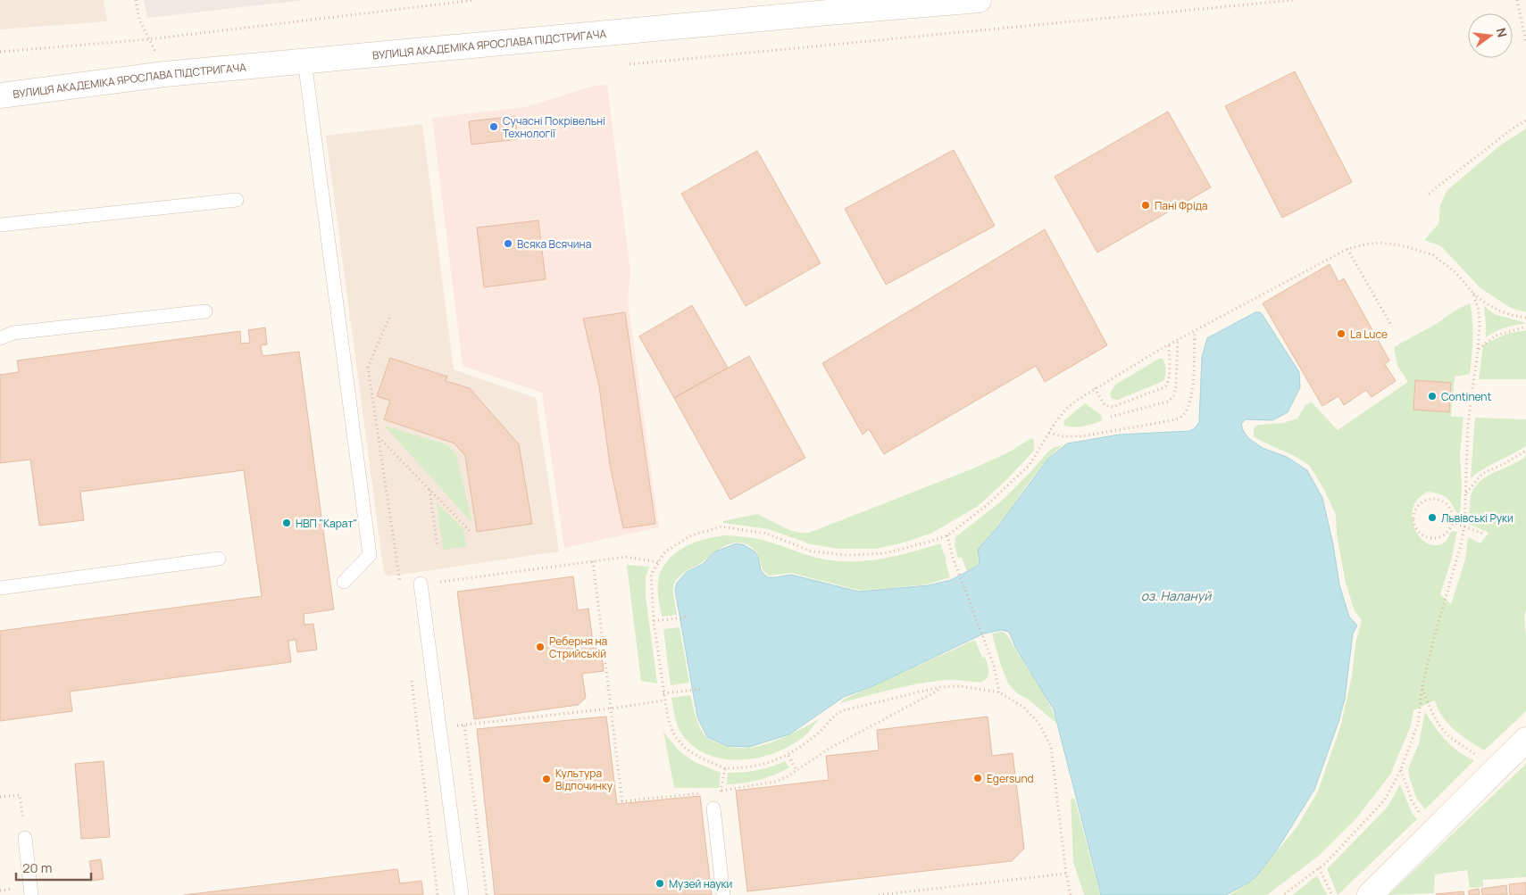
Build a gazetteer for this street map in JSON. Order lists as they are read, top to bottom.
{
  "streets": {
    "street": ["ВУЛИЦЯ АКАДЕМІКА ЯРОСЛАВА ПІДСТРИГАЧА"]
  },
  "water": ["оз. Налануй"],
  "places": [
    "Сучасні Покрівельні Технології",
    "Пані Фріда",
    "Всяка Всячина",
    "La Luce",
    "Continent",
    "Львівські Руки",
    "НВП \"Карат\"",
    "Реберня на Стрийській",
    "Egersund",
    "Культура Відпочинку",
    "Музей науки"
  ],
  "scale_bar": "20 m",
  "north": "right"
}
